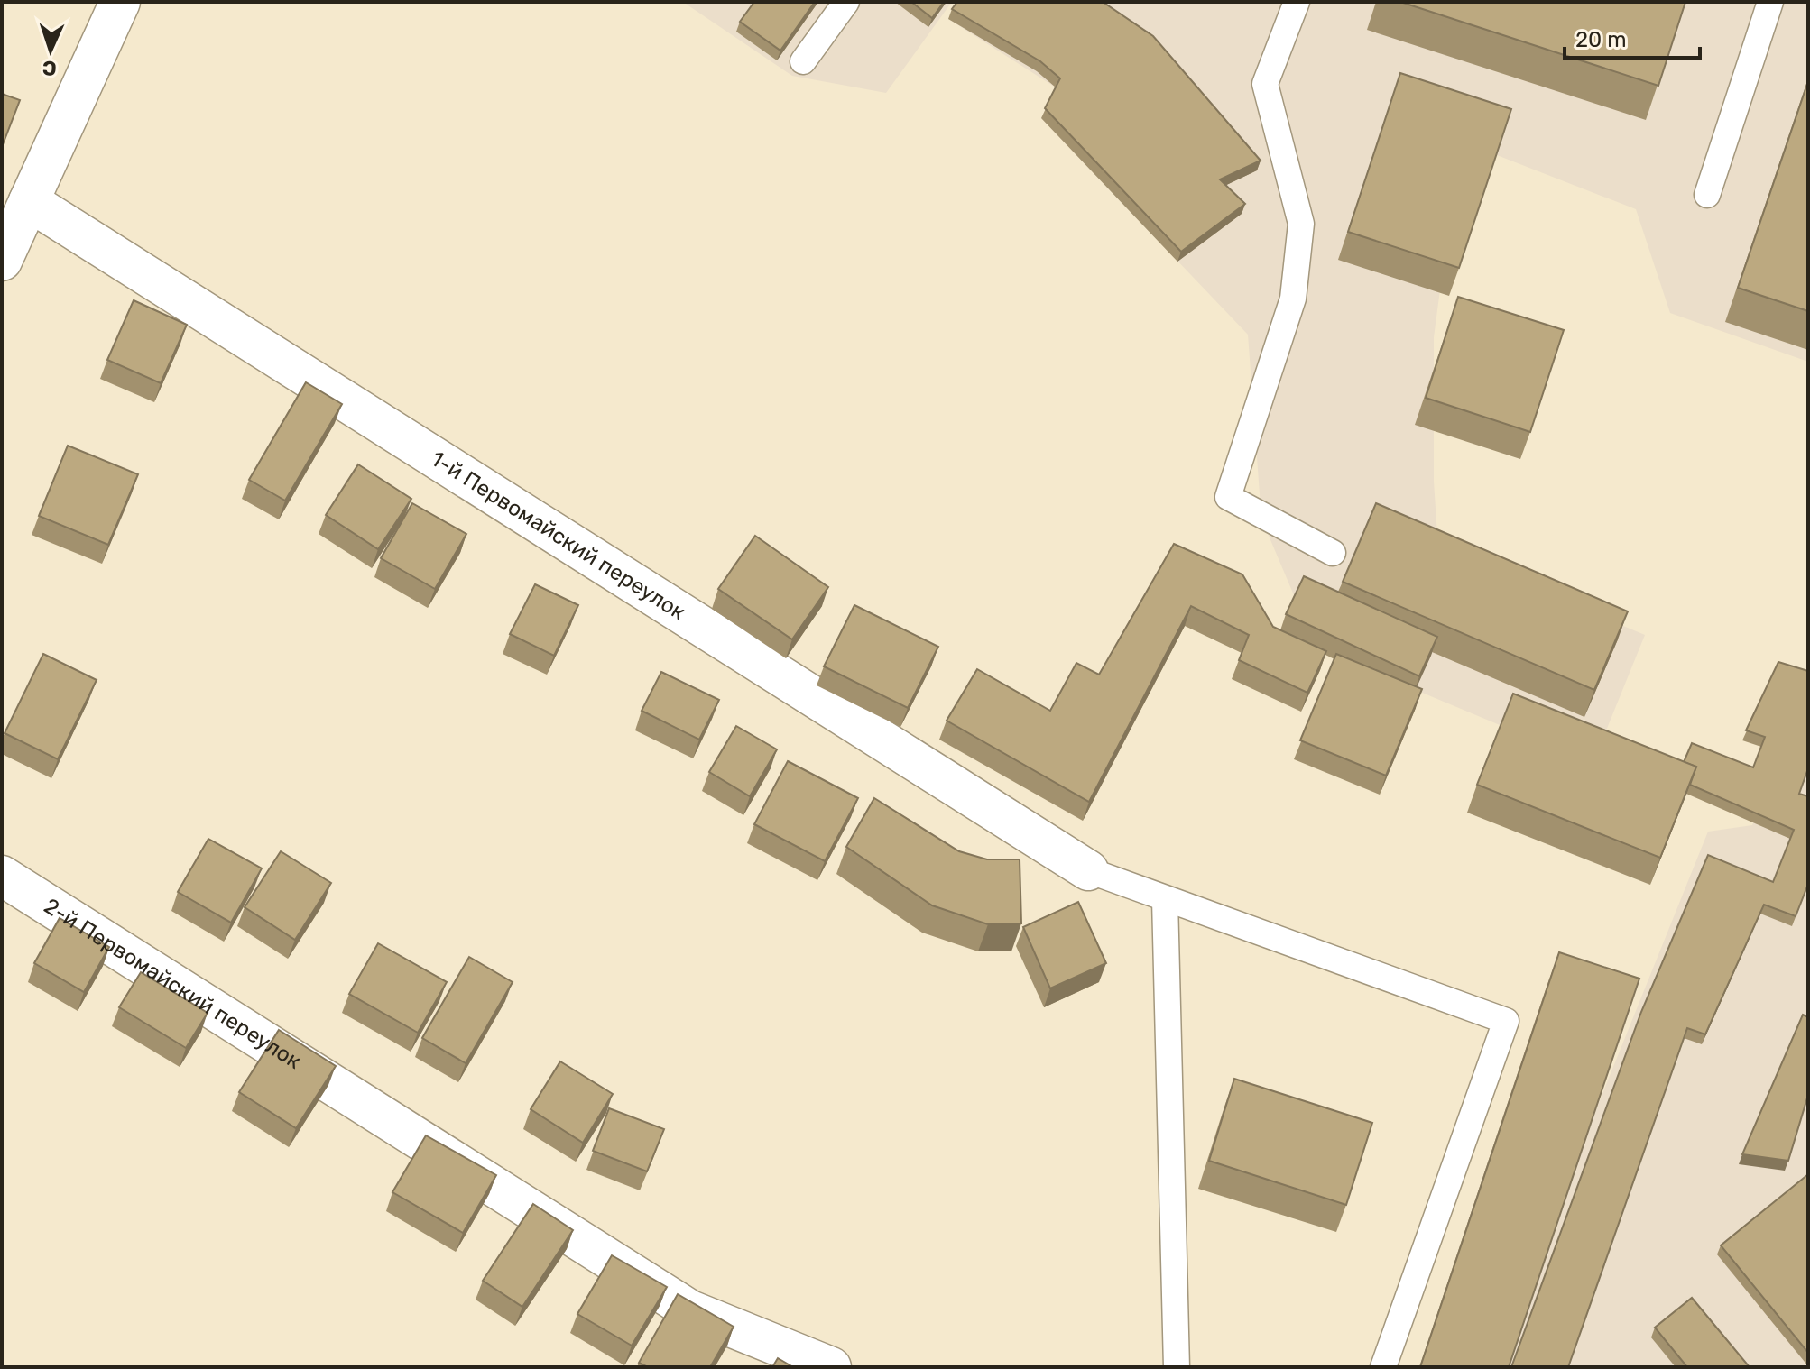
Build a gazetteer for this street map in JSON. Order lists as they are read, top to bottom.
{
  "streets": {
    "street": ["1-й Первомайский переулок", "2-й Первомайский переулок"]
  },
  "scale_bar": "20 m",
  "north": "bottom"
}
